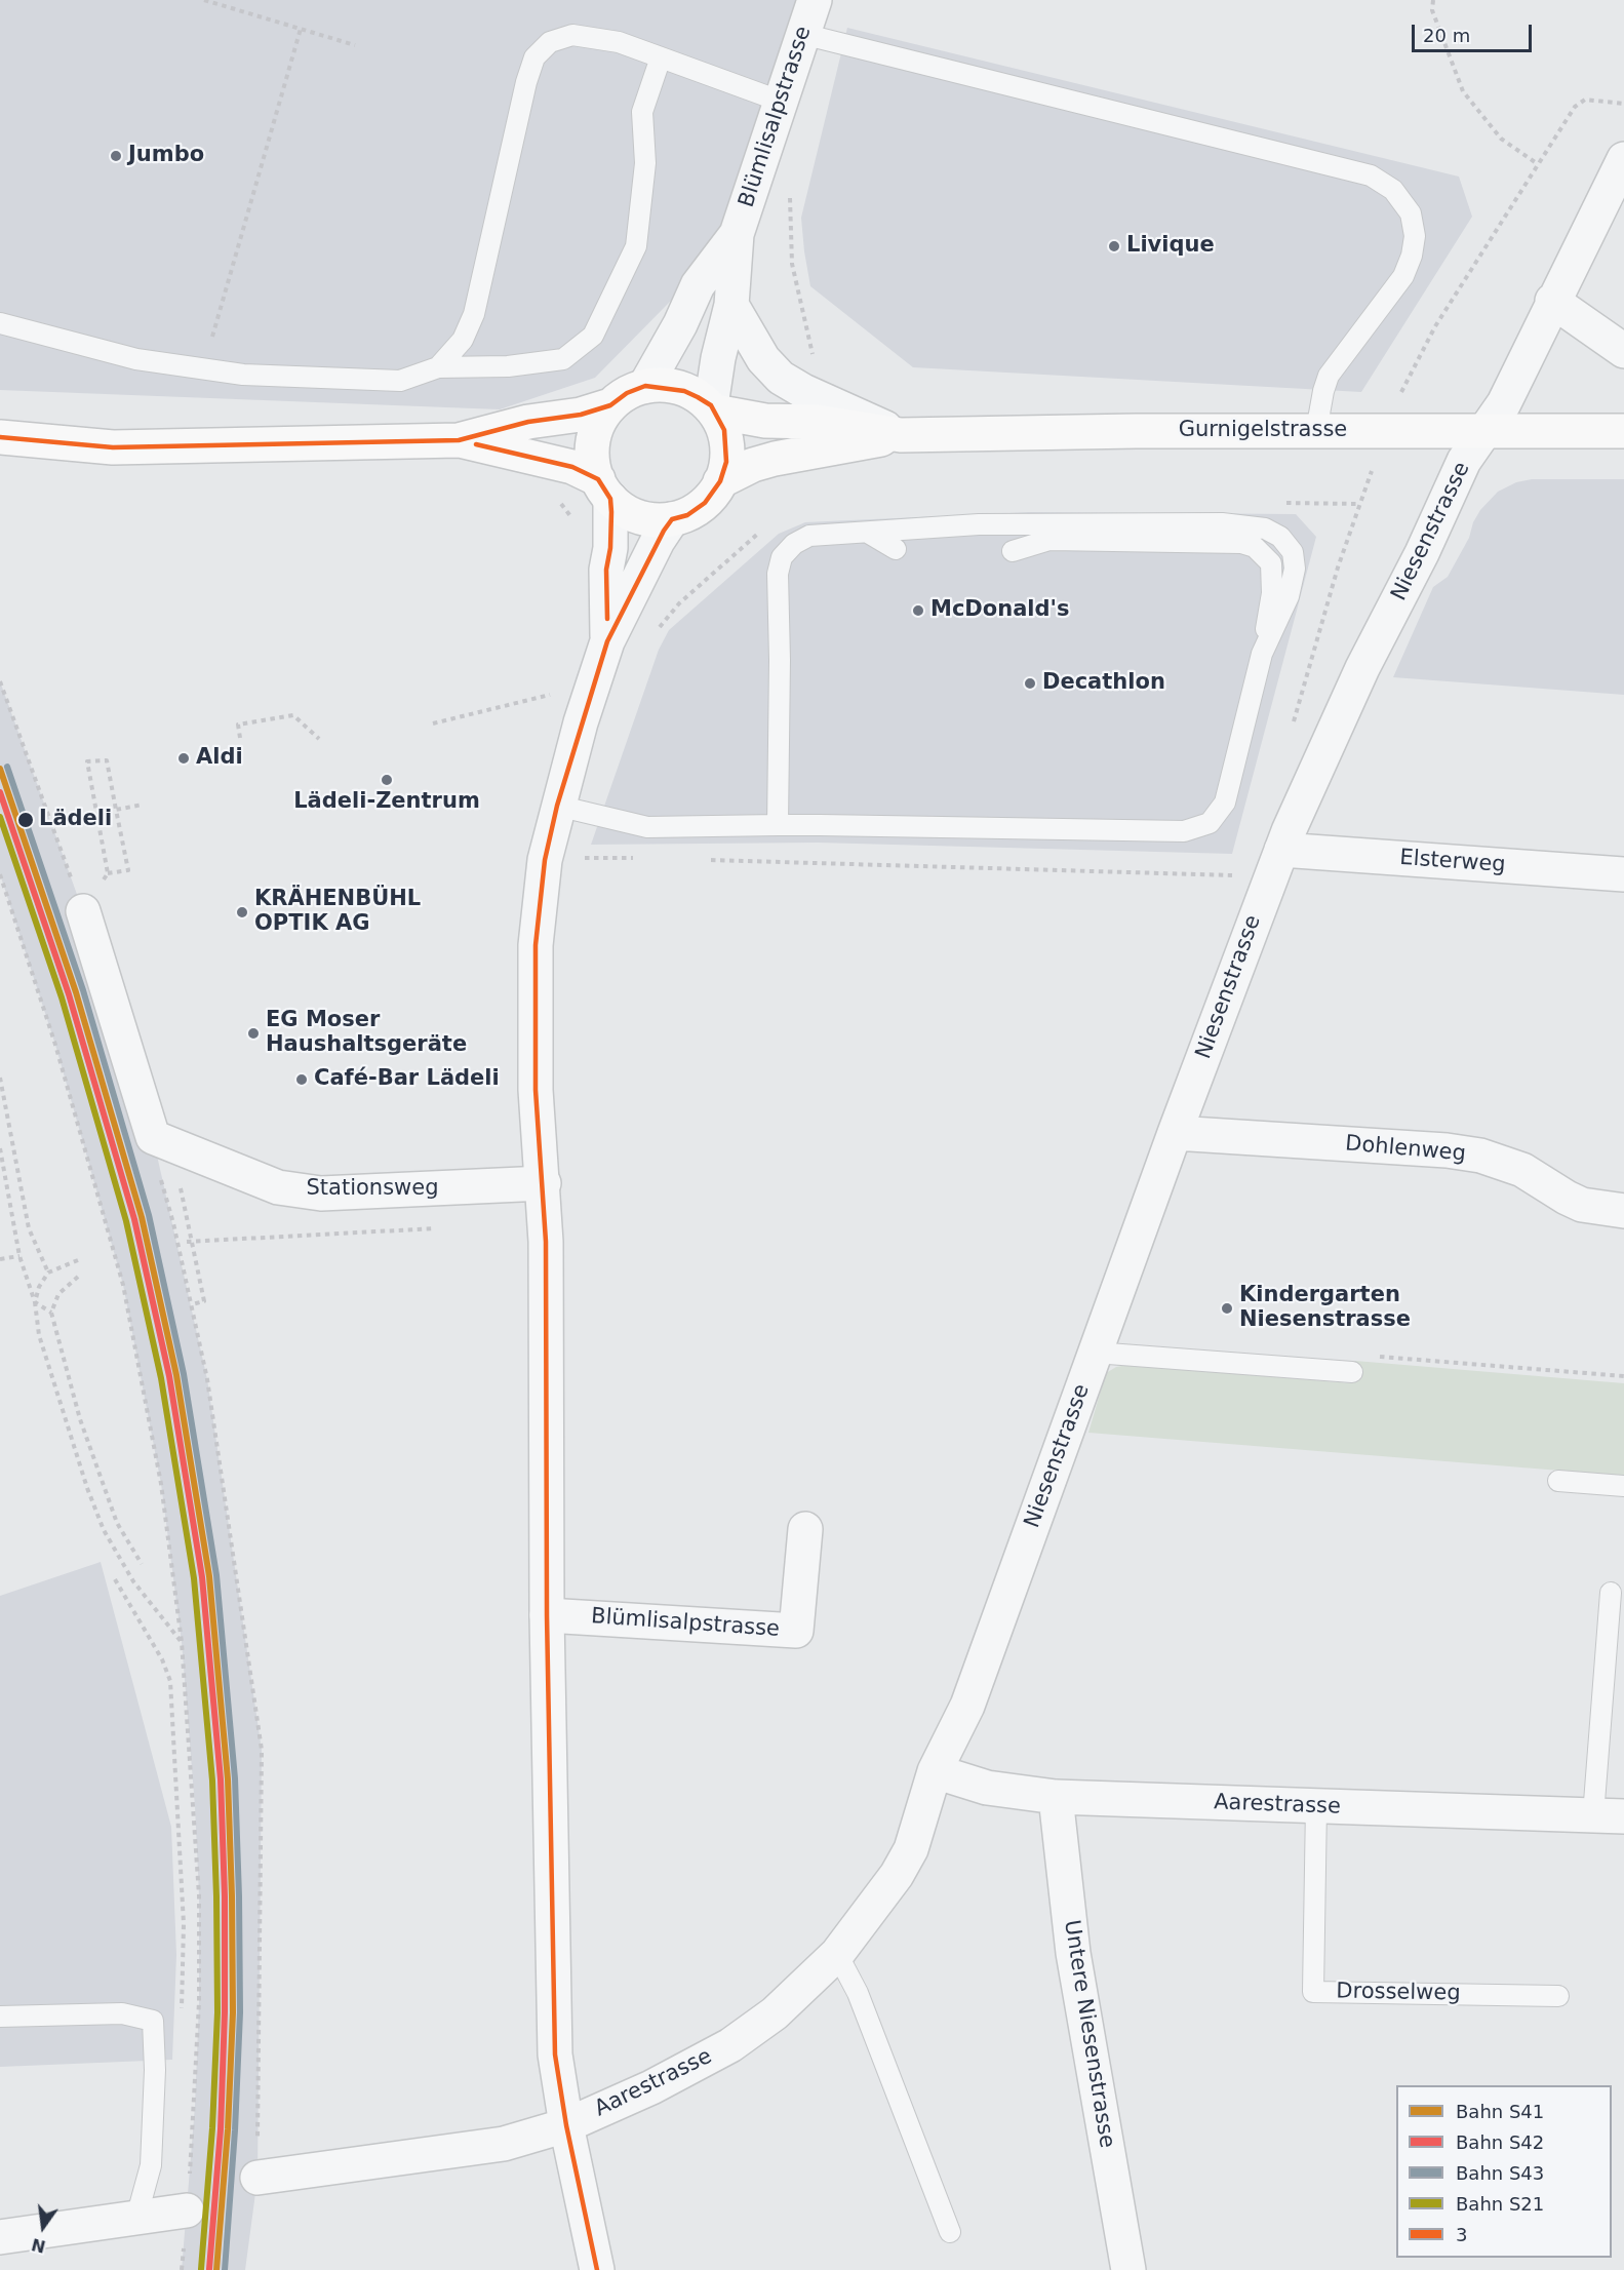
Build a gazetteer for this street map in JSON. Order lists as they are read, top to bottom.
{
  "streets": {
    "main road": ["Gurnigelstrasse"],
    "street": [
      "Blümlisalpstrasse",
      "Niesenstrasse",
      "Elsterweg",
      "Dohlenweg",
      "Stationsweg",
      "Aarestrasse",
      "Untere Niesenstrasse"
    ],
    "lane": ["Drosselweg"]
  },
  "crossings": [
    ["Blümlisalpstrasse", "Gurnigelstrasse"],
    ["Gurnigelstrasse", "Niesenstrasse"],
    ["Niesenstrasse", "Elsterweg"],
    ["Niesenstrasse", "Dohlenweg"],
    ["Niesenstrasse", "Aarestrasse"],
    ["Aarestrasse", "Drosselweg"],
    ["Aarestrasse", "Untere Niesenstrasse"]
  ],
  "places": [
    "Jumbo",
    "Livique",
    "McDonald's",
    "Decathlon",
    "Aldi",
    "Lädeli-Zentrum",
    "Lädeli",
    "KRÄHENBÜHL OPTIK AG",
    "EG Moser Haushaltsgeräte",
    "Café-Bar Lädeli",
    "Kindergarten Niesenstrasse"
  ],
  "lines": [
    "transit line 3",
    "rail line S43",
    "rail line S41",
    "rail line S42",
    "rail line S21"
  ],
  "legend": [
    "Bahn S41",
    "Bahn S42",
    "Bahn S43",
    "Bahn S21",
    "3"
  ],
  "scale_bar": "20 m",
  "north": "bottom"
}
